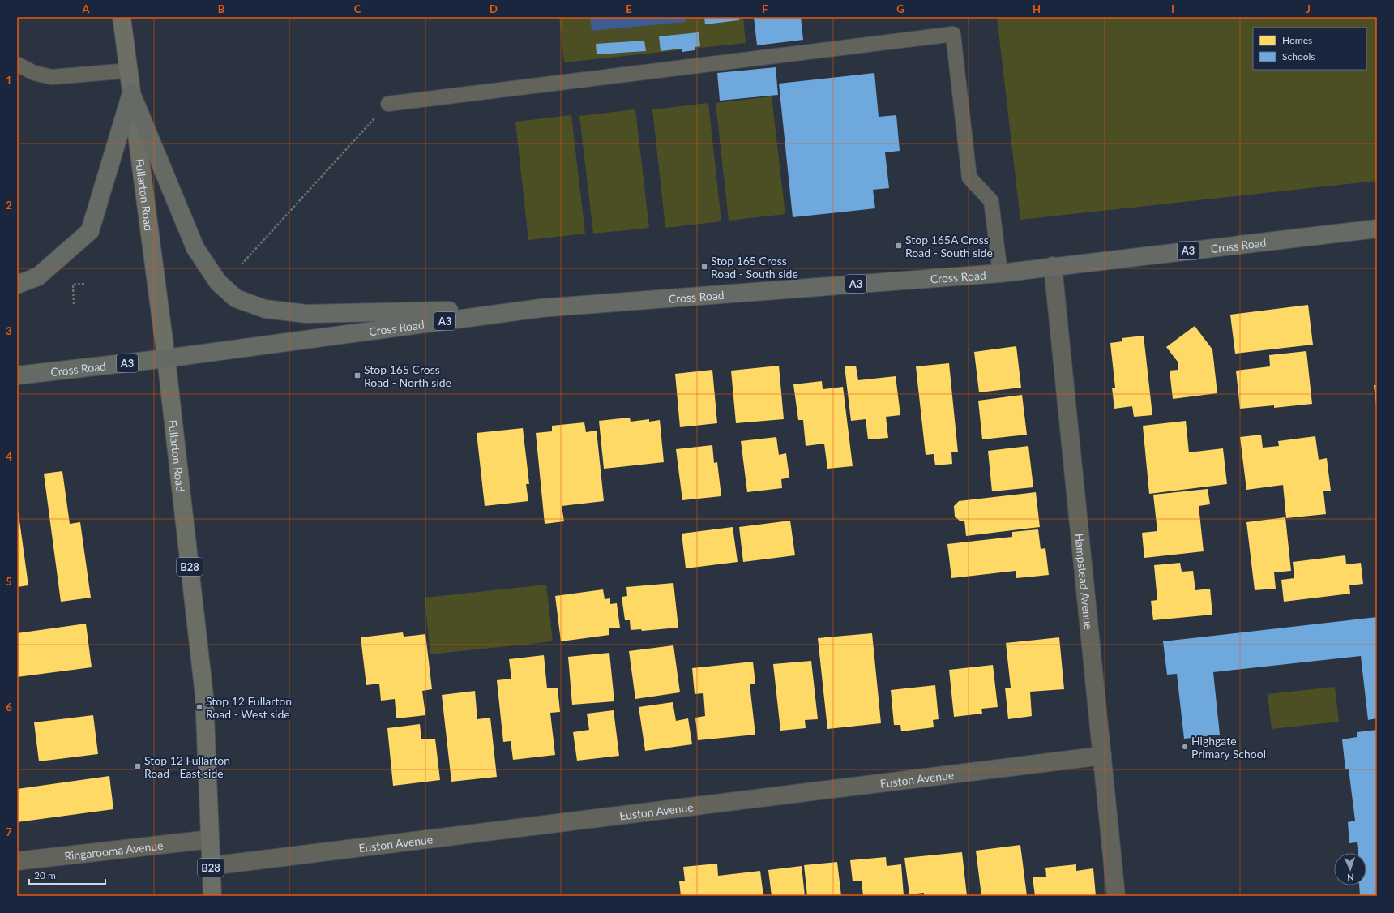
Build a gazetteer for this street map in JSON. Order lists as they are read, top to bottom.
{
  "streets": {
    "highway": ["Cross Road", "A3"],
    "main road": ["Fullarton Road", "B28"],
    "street": ["Hampstead Avenue", "Euston Avenue", "Ringarooma Avenue"]
  },
  "crossings": [
    ["Fullarton Road", "Cross Road"],
    ["Fullarton Road", "Euston Avenue"],
    ["Fullarton Road", "Ringarooma Avenue"],
    ["Cross Road", "Hampstead Avenue"],
    ["Hampstead Avenue", "Euston Avenue"]
  ],
  "places": {
    "transit": [
      "Stop 165A Cross Road - South side",
      "Stop 165 Cross Road - South side",
      "Stop 165 Cross Road - North side",
      "Stop 12 Fullarton Road - West side",
      "Stop 12 Fullarton Road - East side"
    ],
    "other": ["Highgate Primary School"]
  },
  "legend": ["Homes", "Schools"],
  "scale_bar": "20 m",
  "north": "bottom",
  "grid": {
    "columns": [
      "A",
      "B",
      "C",
      "D",
      "E",
      "F",
      "G",
      "H",
      "I",
      "J"
    ],
    "rows": [
      "1",
      "2",
      "3",
      "4",
      "5",
      "6",
      "7"
    ]
  }
}
